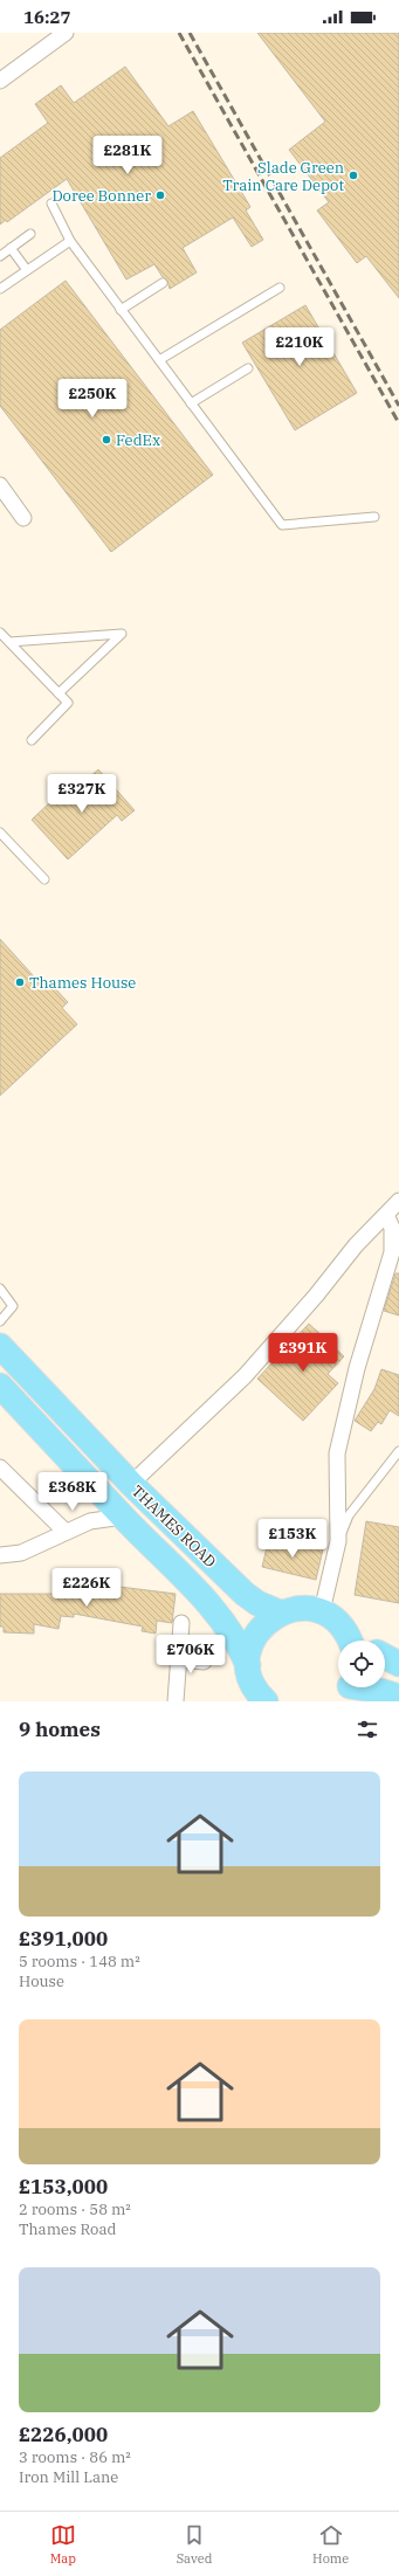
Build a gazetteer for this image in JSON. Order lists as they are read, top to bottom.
{
  "streets": {
    "main road": ["THAMES ROAD"]
  },
  "places": [
    "Slade Green Train Care Depot",
    "Doree Bonner",
    "FedEx",
    "Thames House"
  ],
  "page": {
    "status": "16:27",
    "price": [
      "£281K",
      "£210K",
      "£250K",
      "£327K",
      "£391K",
      "£368K",
      "£153K",
      "£226K",
      "£706K"
    ],
    "heading": "9 homes",
    "list": [
      {
        "name": "£391,000",
        "note": "5 rooms · 148 m² · House"
      },
      {
        "name": "£153,000",
        "note": "2 rooms · 58 m² · Thames Road"
      },
      {
        "name": "£226,000",
        "note": "3 rooms · 86 m² · Iron Mill Lane"
      }
    ],
    "tabs": ["Map", "Saved", "Home"]
  }
}
